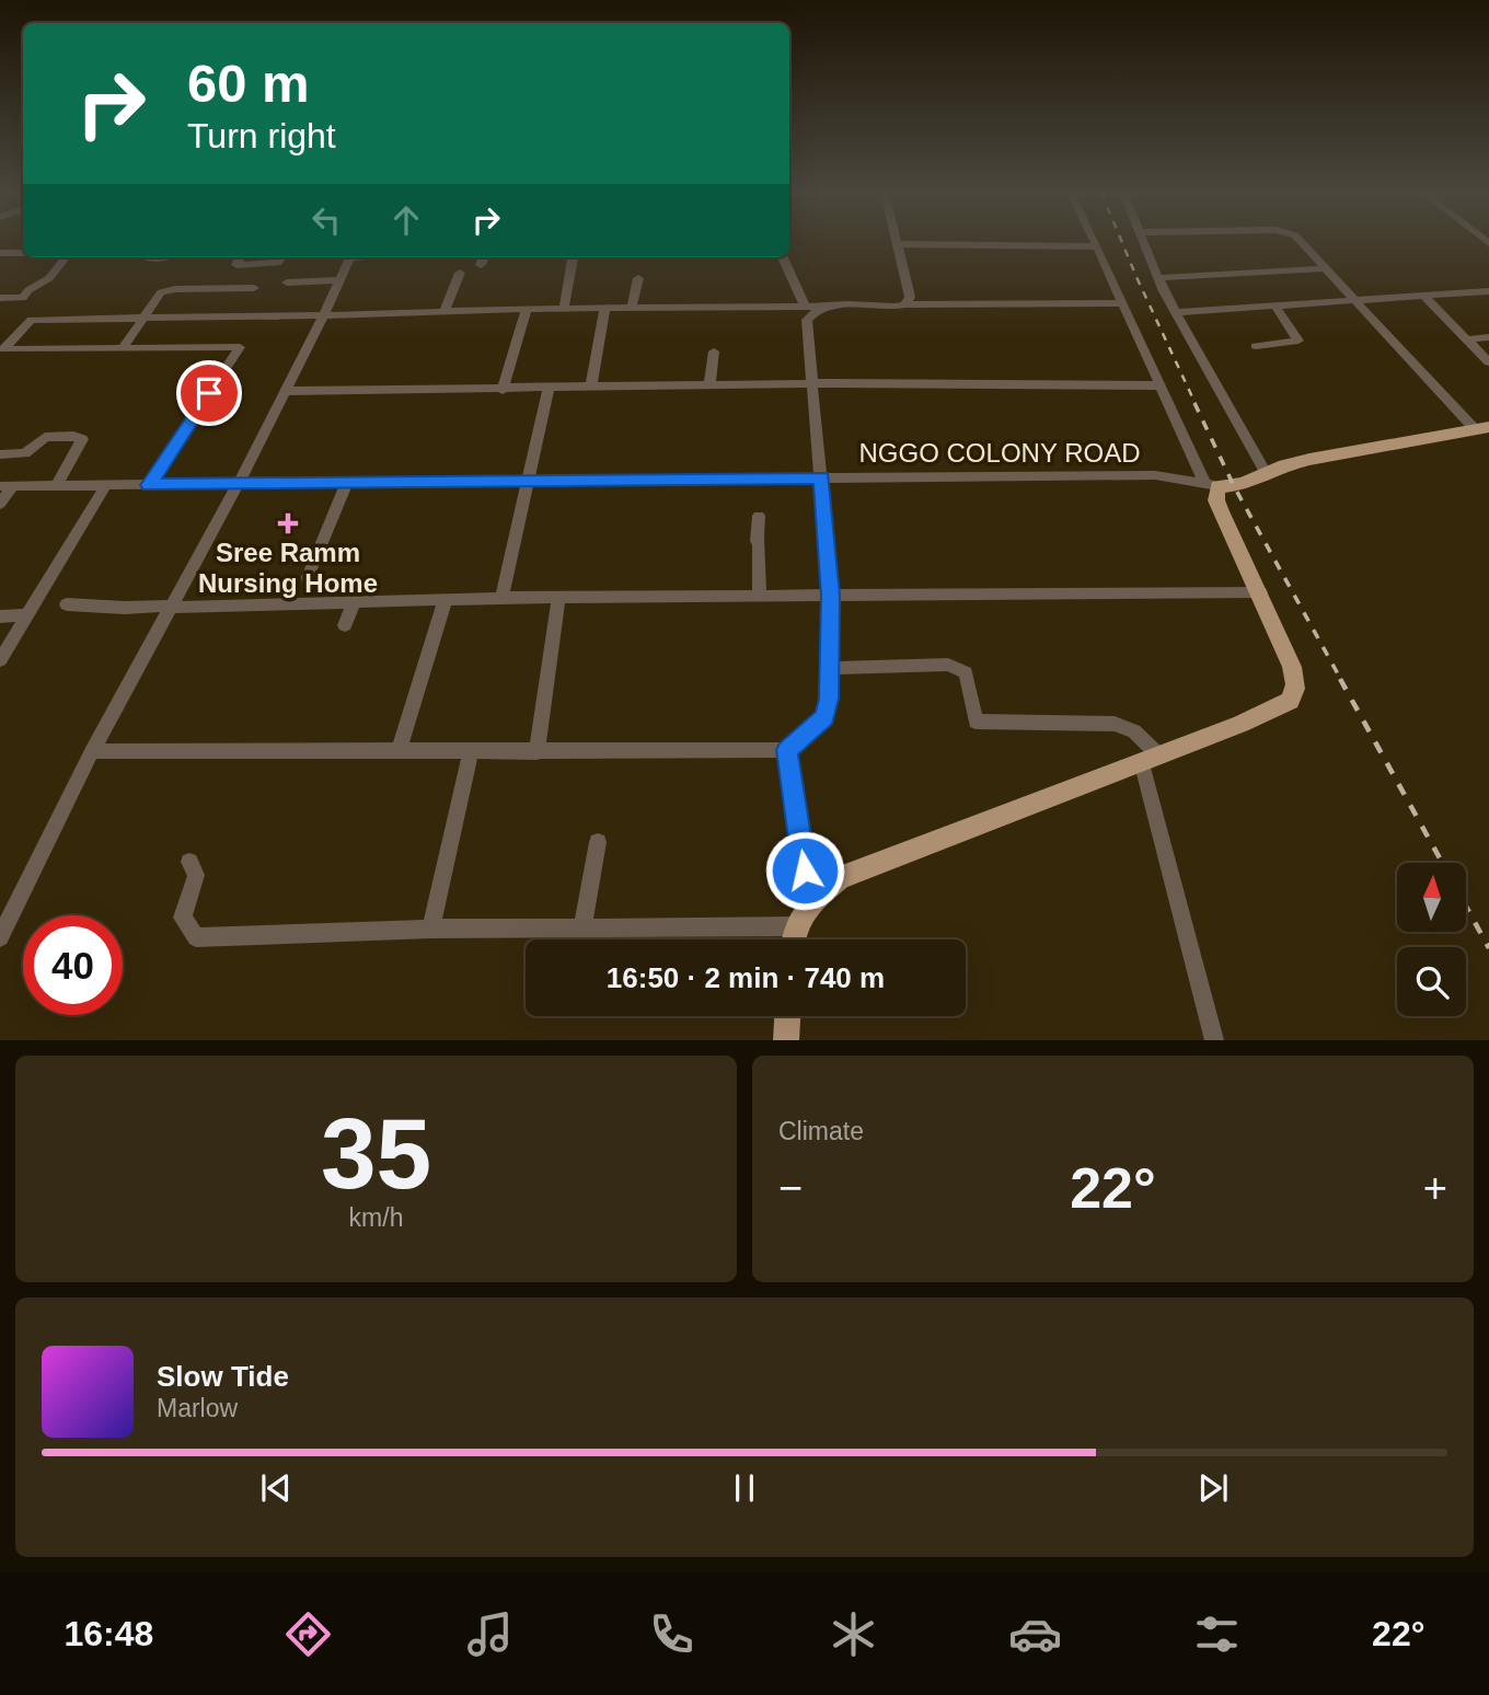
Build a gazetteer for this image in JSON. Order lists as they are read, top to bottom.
{
  "streets": {
    "street": ["NGGO COLONY ROAD"]
  },
  "places": {
    "health": ["Sree Ramm Nursing Home"]
  },
  "north": "top",
  "page": {
    "turn": ["60 m", "Turn right"],
    "limit": "40",
    "trip": "16:50 · 2 min · 740 m",
    "tile": [
      ["35", "km/h"],
      "Climate"
    ],
    "heat": ["−", "22°", "+"],
    "song": ["Slow Tide", "Marlow"],
    "tabs": ["16:48", "22°"]
  }
}
